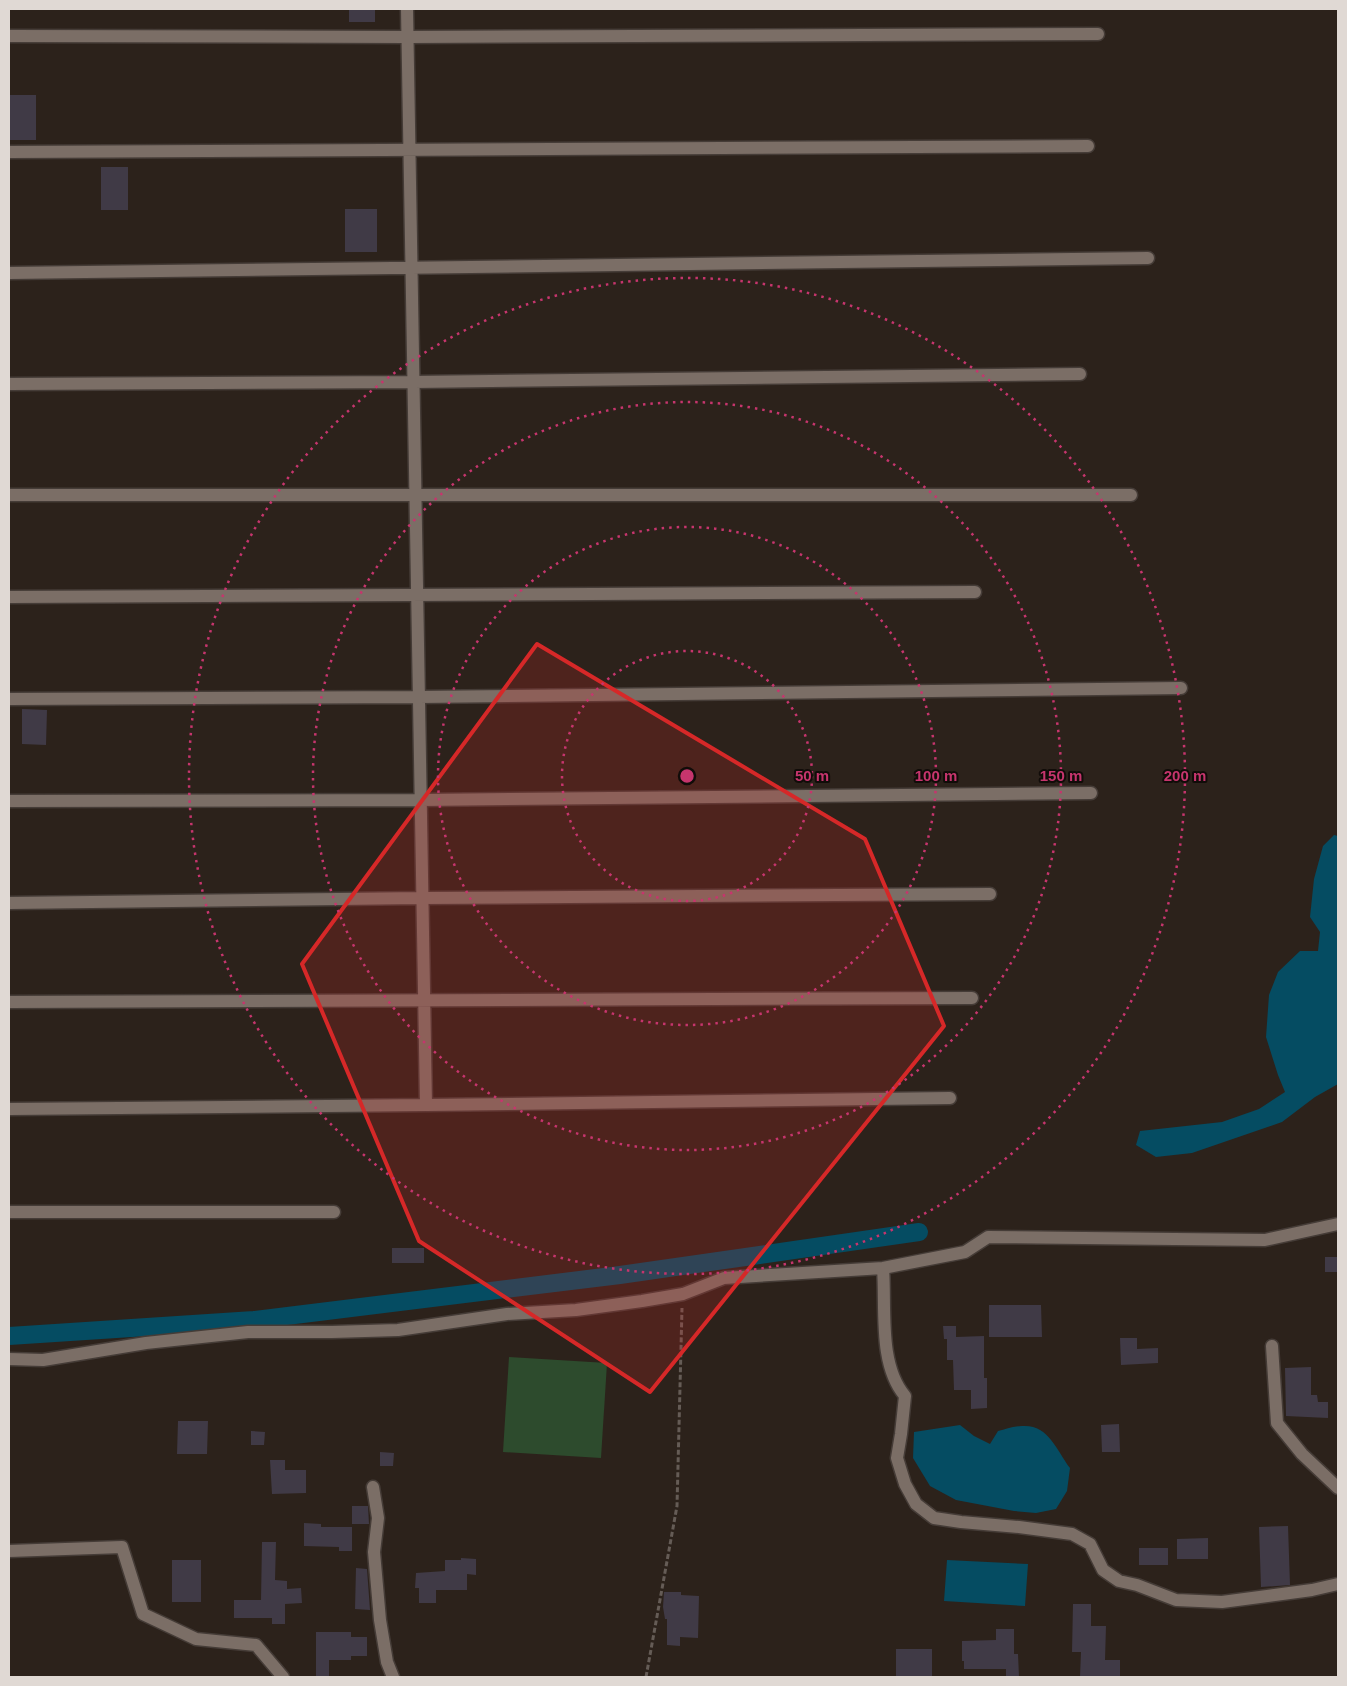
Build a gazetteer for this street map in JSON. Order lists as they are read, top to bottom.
{
  "rings": [
    "50 m",
    "100 m",
    "150 m",
    "200 m"
  ]
}
